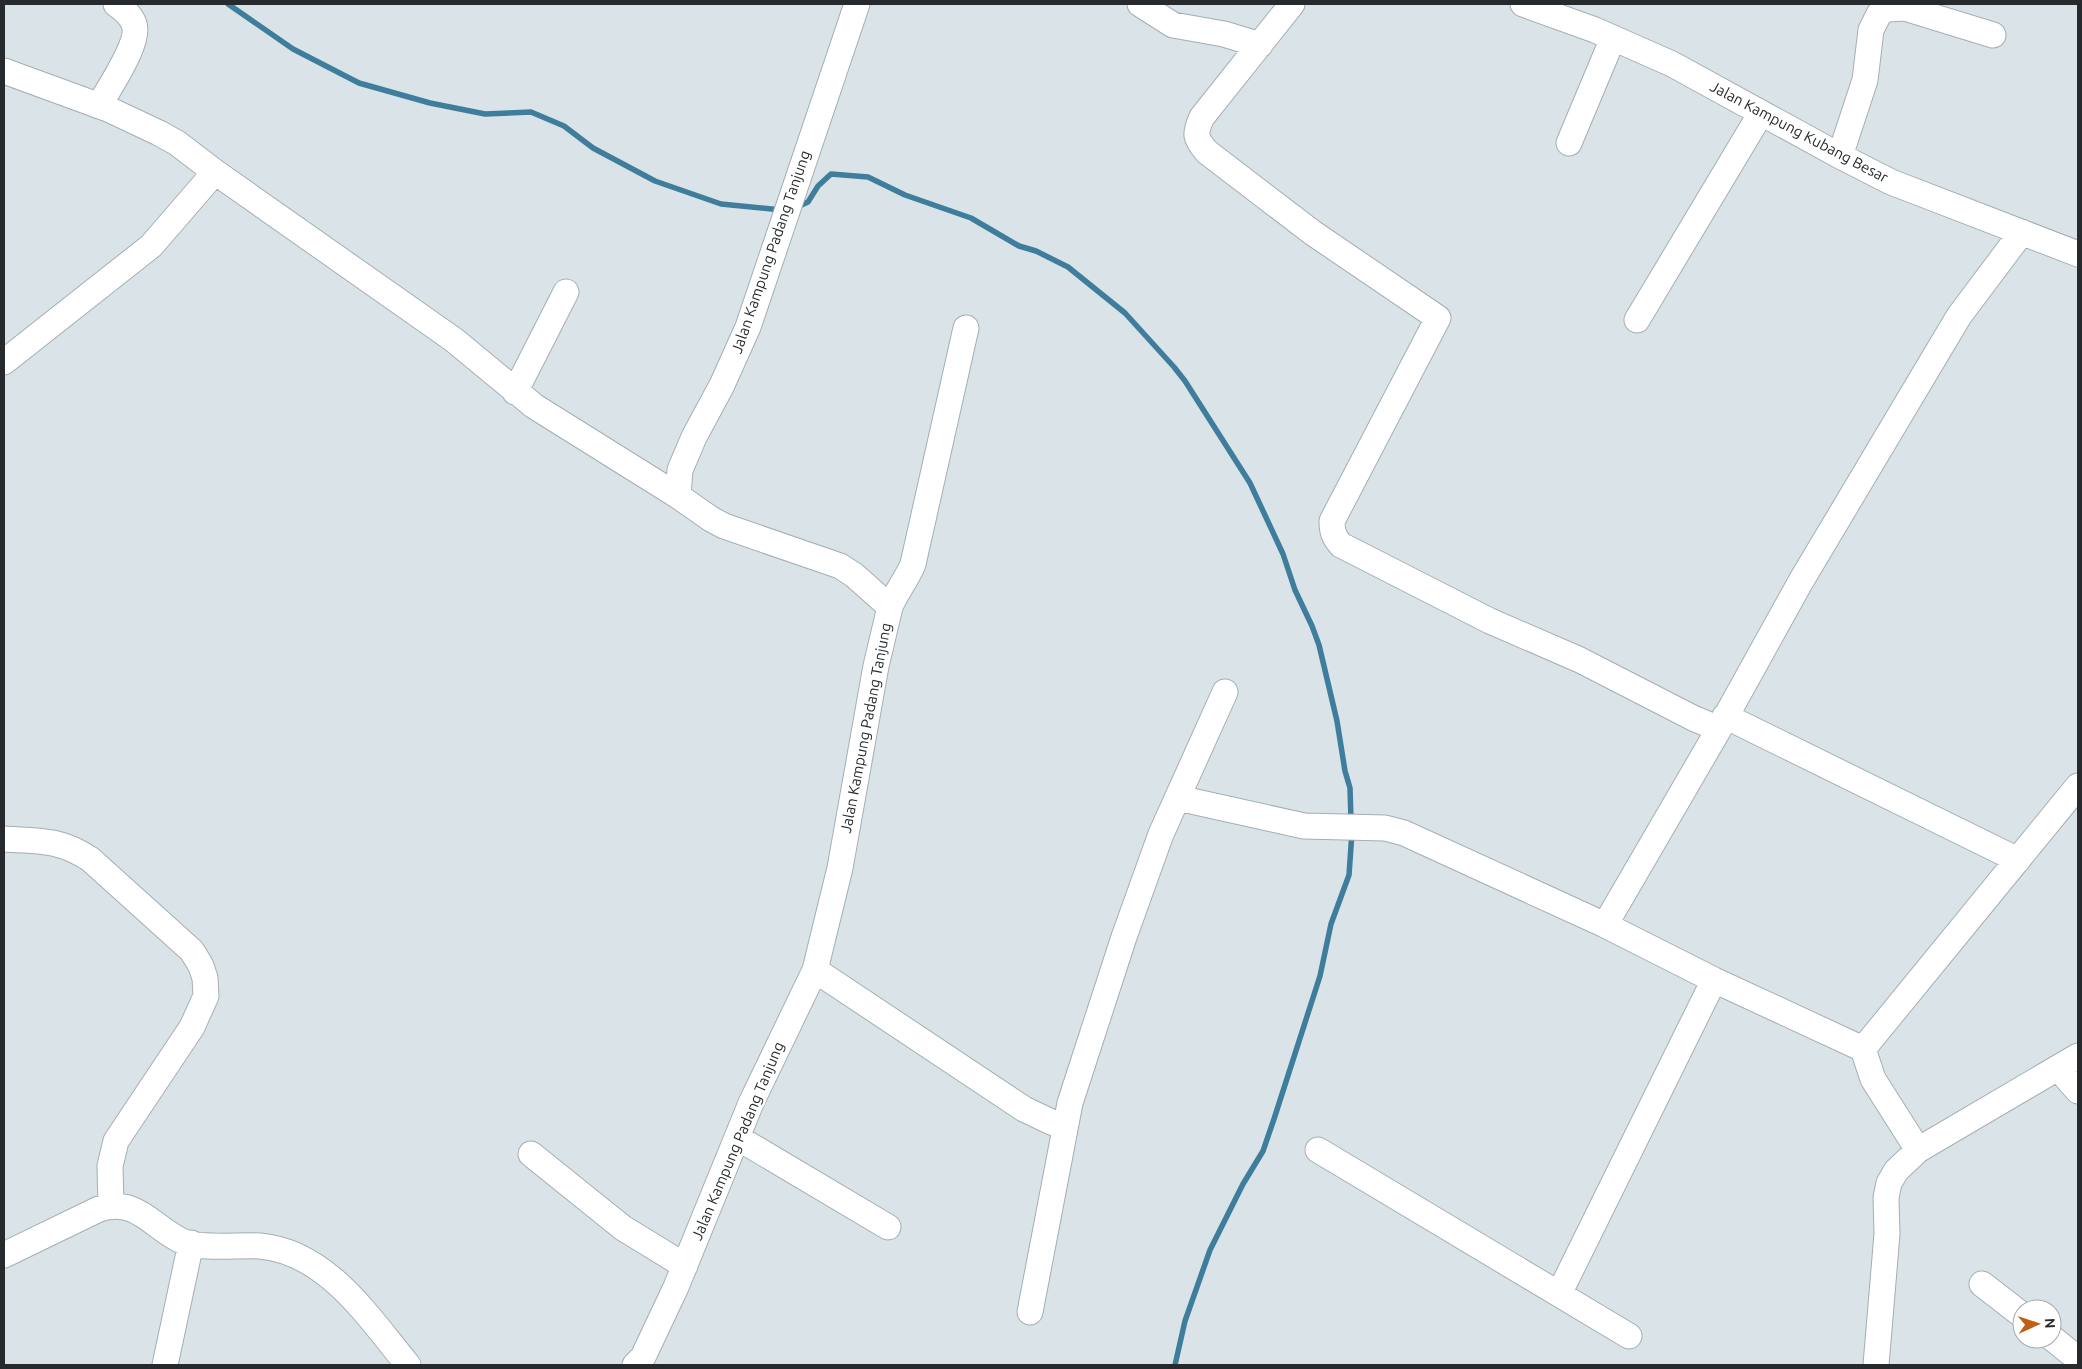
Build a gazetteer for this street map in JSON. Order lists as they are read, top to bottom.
{
  "streets": {
    "street": ["Jalan Kampung Kubang Besar", "Jalan Kampung Padang Tanjung"]
  },
  "north": "right"
}
